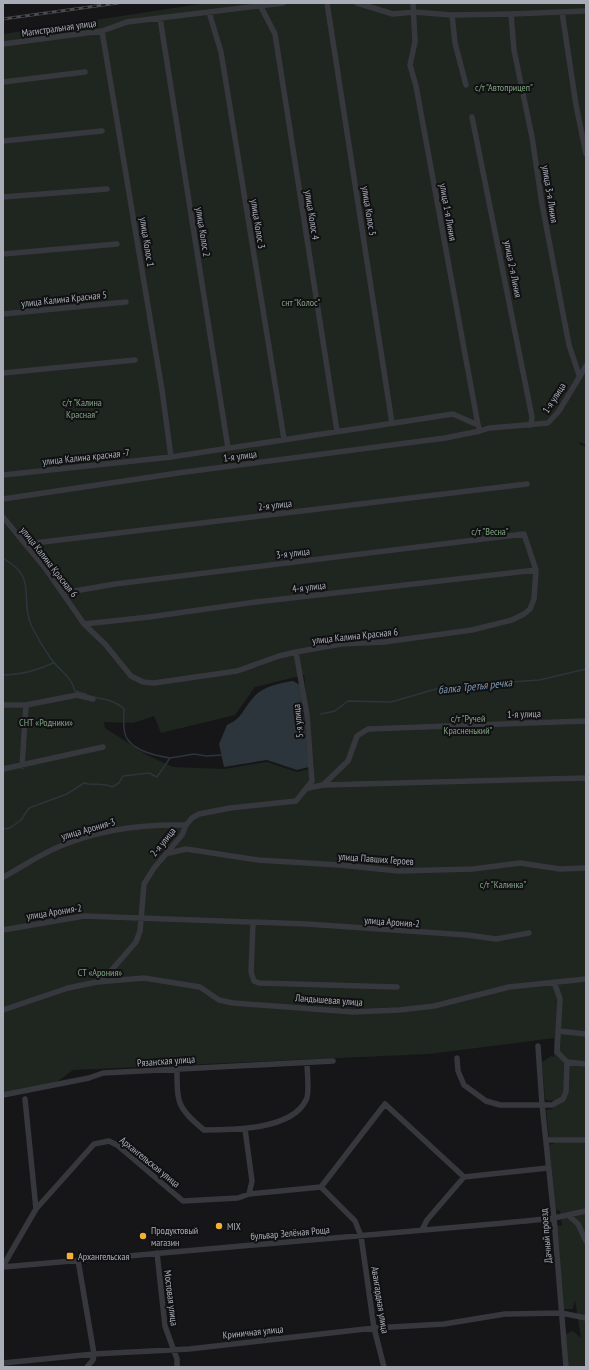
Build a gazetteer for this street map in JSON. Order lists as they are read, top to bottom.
{
  "streets": {
    "street": [
      "Магистральная улица",
      "улица 3-я Линия",
      "улица Колос 5",
      "улица 1-я Линия",
      "улица Колос 4",
      "улица Колос 3",
      "улица Колос 2",
      "улица Колос 1",
      "улица 2-я Линия",
      "улица Калина Красная 5",
      "1-я улица",
      "улица Калина красная -7",
      "2-я улица",
      "3-я улица",
      "улица Калина Красная 6",
      "4-я улица",
      "5-я улица",
      "улица Арония-3",
      "улица Павших Героев",
      "улица Арония-2",
      "Ландышевая улица",
      "Рязанская улица",
      "Архангельская улица",
      "бульвар Зелёная Роща",
      "Дачный проезд",
      "Мостовая улица",
      "Авангардная улица",
      "Криничная улица"
    ]
  },
  "crossings": [
    ["Магистральная улица", "улица Колос 4"],
    ["Магистральная улица", "улица Колос 3"],
    ["Магистральная улица", "улица Колос 2"],
    ["Магистральная улица", "улица Колос 1"],
    ["улица 3-я Линия", "1-я улица"],
    ["улица Колос 5", "1-я улица"],
    ["улица 1-я Линия", "1-я улица"],
    ["улица Колос 4", "1-я улица"],
    ["улица Колос 3", "1-я улица"],
    ["улица Колос 2", "1-я улица"],
    ["улица Колос 1", "1-я улица"],
    ["улица Колос 1", "улица Калина красная -7"],
    ["улица 2-я Линия", "1-я улица"],
    ["1-я улица", "улица Калина красная -7"],
    ["2-я улица", "улица Калина Красная 6"],
    ["2-я улица", "5-я улица"],
    ["2-я улица", "улица Арония-3"],
    ["2-я улица", "улица Павших Героев"],
    ["2-я улица", "улица Арония-2"],
    ["2-я улица", "Ландышевая улица"],
    ["3-я улица", "улица Калина Красная 6"],
    ["3-я улица", "4-я улица"],
    ["улица Калина Красная 6", "4-я улица"],
    ["улица Калина Красная 6", "5-я улица"],
    ["Архангельская улица", "бульвар Зелёная Роща"],
    ["бульвар Зелёная Роща", "Дачный проезд"],
    ["бульвар Зелёная Роща", "Мостовая улица"],
    ["бульвар Зелёная Роща", "Авангардная улица"],
    ["Дачный проезд", "Криничная улица"],
    ["Мостовая улица", "Криничная улица"],
    ["Авангардная улица", "Криничная улица"]
  ],
  "water": ["балка Третья речка"],
  "parks": [
    "с/т \"Автоприцеп\"",
    "снт \"Колос\"",
    "с/т \"Калина Красная\"",
    "с/т \"Весна\"",
    "с/т \"Ручей Красненький\"",
    "СНТ «Родники»",
    "с/т \"Калинка\"",
    "СТ «Арония»"
  ],
  "places": {
    "other": ["MIX", "Продуктовый магазин"],
    "transit": ["Архангельская"]
  }
}
